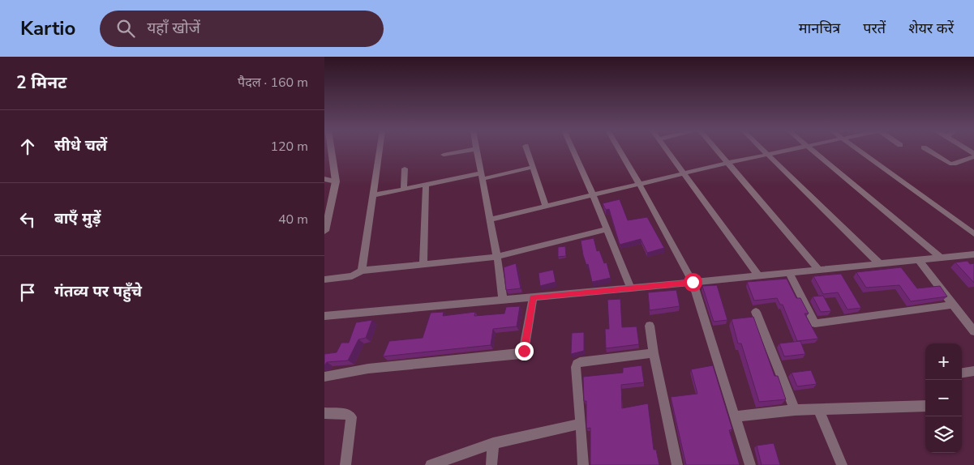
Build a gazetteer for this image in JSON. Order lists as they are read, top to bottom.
{
  "page": {
    "header": "Kartio",
    "search": "यहाँ खोजें",
    "nav": ["मानचित्र", "परतें", "शेयर करें"],
    "heading": ["2 मिनट", "पैदल · 160 m"],
    "list": [
      ["सीधे चलें", "120 m"],
      ["बाएँ मुड़ें", "40 m"],
      "गंतव्य पर पहुँचे"
    ],
    "map_buttons": ["+", "−"]
  }
}
